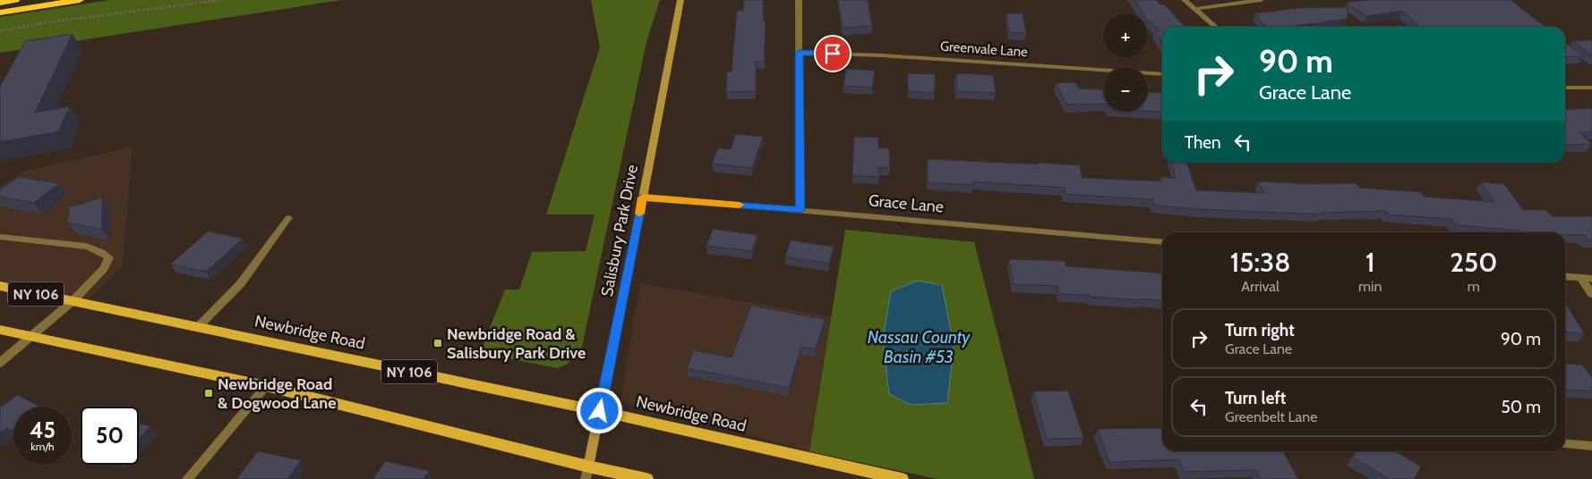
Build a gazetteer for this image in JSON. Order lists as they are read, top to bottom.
{
  "streets": {
    "main road": ["Salisbury Park Drive", "NY 106", "Newbridge Road"],
    "street": ["Greenvale Lane", "Grace Lane"]
  },
  "crossings": [
    ["Grace Lane", "Salisbury Park Drive"],
    ["Salisbury Park Drive", "Newbridge Road"]
  ],
  "water": ["Nassau County Basin #53"],
  "places": {
    "transit": ["Newbridge Road & Salisbury Park Drive", "Newbridge Road & Dogwood Lane"]
  },
  "page": {
    "map_buttons": ["+", "−"],
    "turn": ["90 m", "Grace Lane"],
    "then": "Then",
    "eta": [
      "15:38",
      "Arrival",
      "1",
      "min",
      "250",
      "m"
    ],
    "list": [
      {
        "name": "Turn right",
        "note": "Grace Lane",
        "value": "90 m"
      },
      {
        "name": "Turn left",
        "note": "Greenbelt Lane",
        "value": "50 m"
      }
    ],
    "speed": "45 km/h",
    "limit": "50"
  }
}
